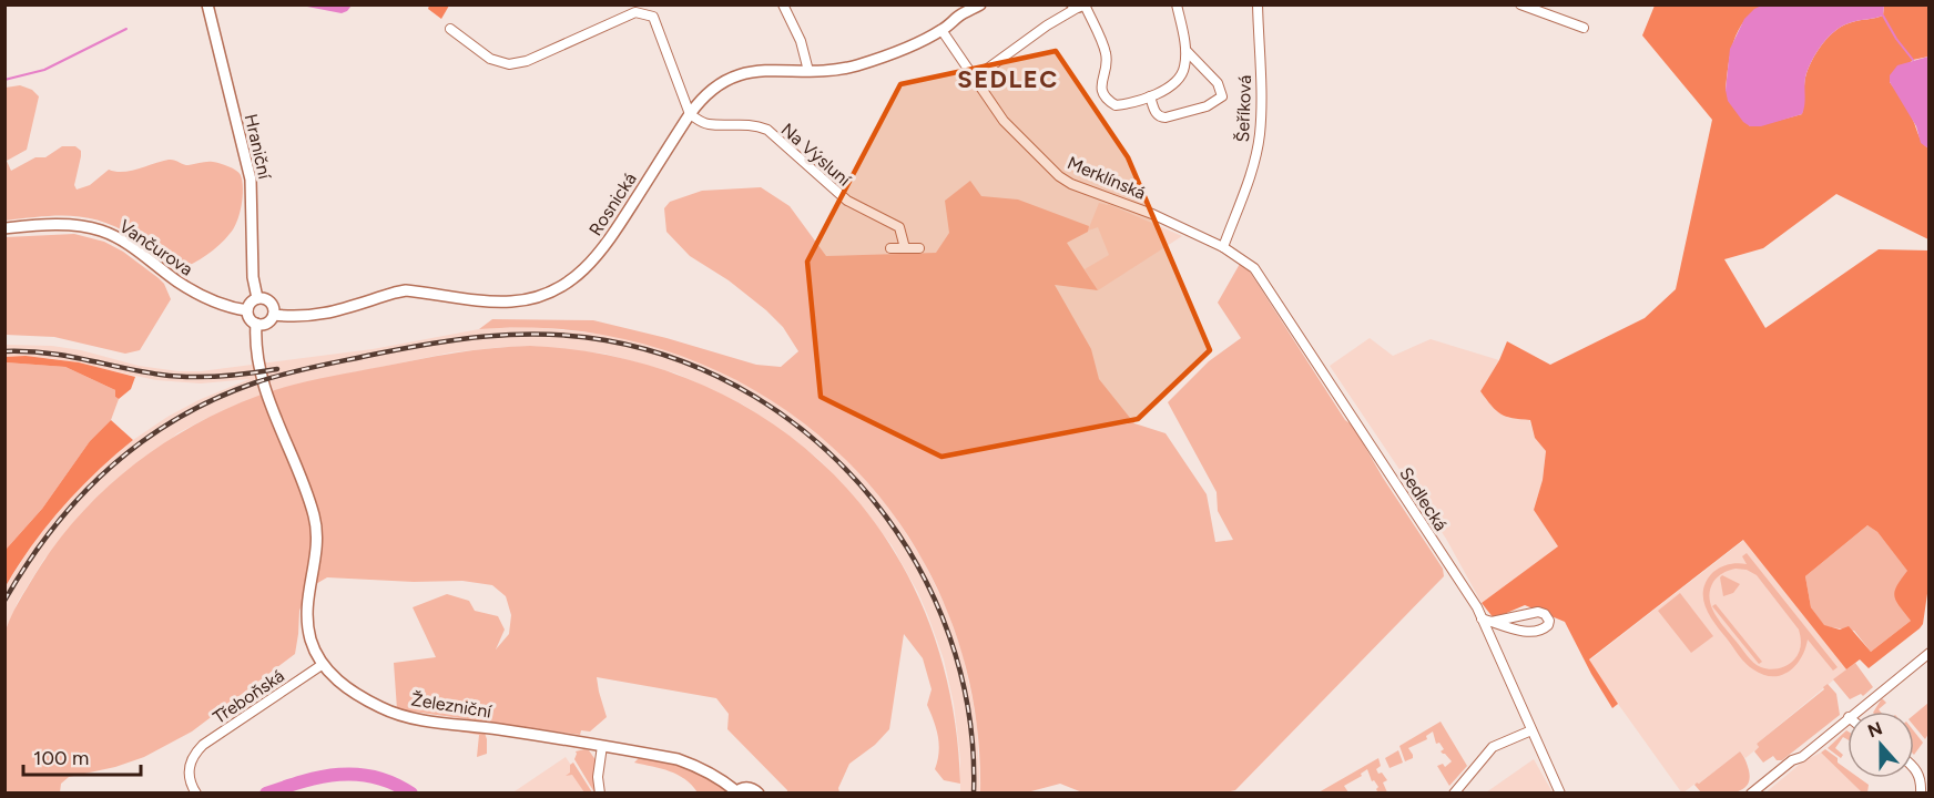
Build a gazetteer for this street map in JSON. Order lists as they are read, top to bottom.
{
  "streets": {
    "street": [
      "Šeříková",
      "Hraniční",
      "Na Výsluní",
      "Merklínská",
      "Rosnická",
      "Vančurova",
      "Sedlecká",
      "Třeboňská",
      "Železniční"
    ]
  },
  "crossings": [
    ["Šeříková", "Merklínská"],
    ["Šeříková", "Sedlecká"],
    ["Hraniční", "Rosnická"],
    ["Hraniční", "Vančurova"],
    ["Hraniční", "Železniční"],
    ["Na Výsluní", "Rosnická"],
    ["Merklínská", "Rosnická"],
    ["Merklínská", "Sedlecká"],
    ["Rosnická", "Vančurova"],
    ["Rosnická", "Železniční"],
    ["Vančurova", "Železniční"],
    ["Třeboňská", "Železniční"]
  ],
  "districts": ["SEDLEC"],
  "scale_bar": "100 m",
  "north": "top"
}
